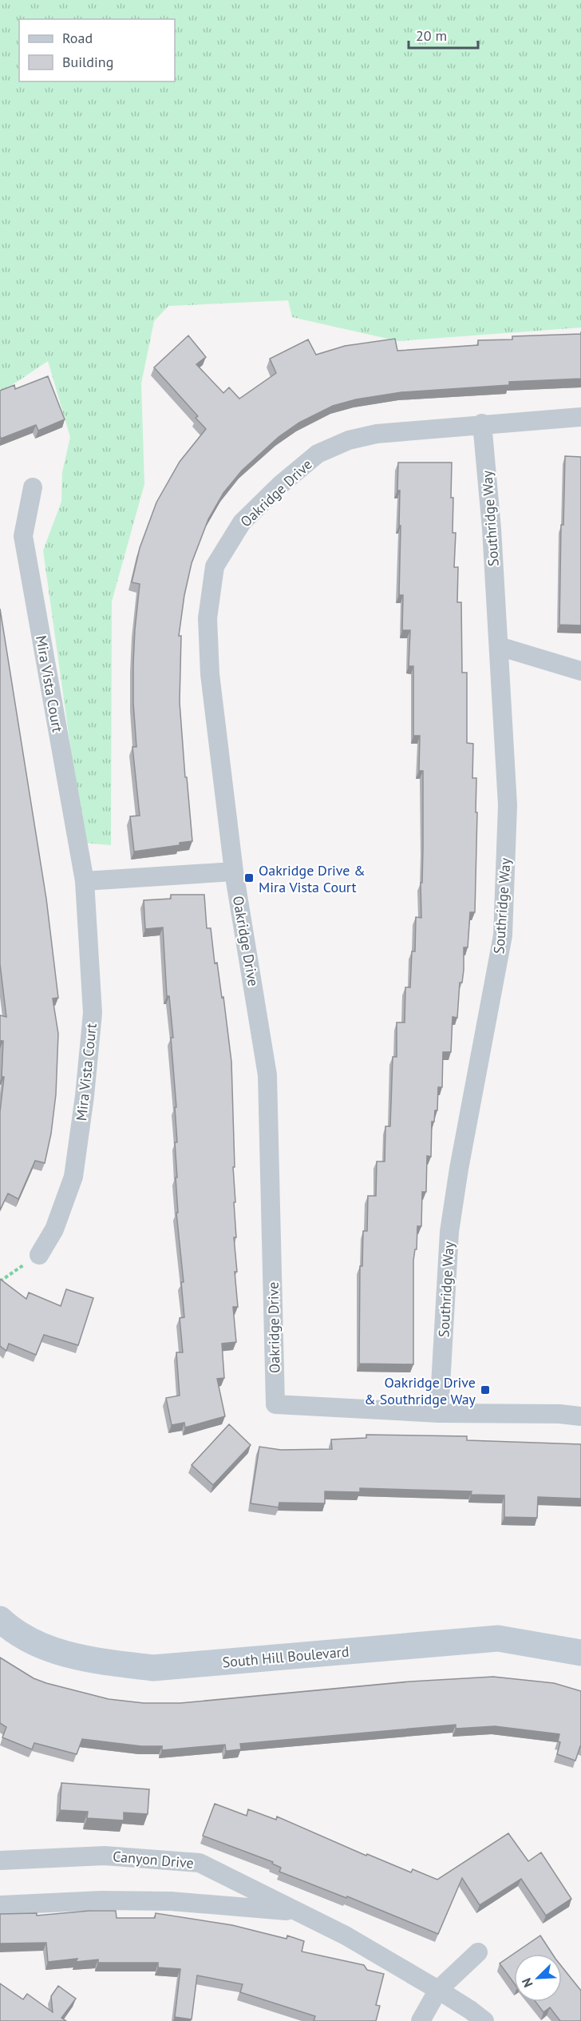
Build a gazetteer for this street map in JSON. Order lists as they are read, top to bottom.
{
  "streets": {
    "street": [
      "Oakridge Drive",
      "Southridge Way",
      "Mira Vista Court",
      "South Hill Boulevard",
      "Canyon Drive"
    ]
  },
  "crossings": [
    ["Oakridge Drive", "Southridge Way"]
  ],
  "places": {
    "transit": ["Oakridge Drive & Mira Vista Court", "Oakridge Drive & Southridge Way"]
  },
  "legend": ["Road", "Building"],
  "scale_bar": "20 m",
  "north": "bottom left"
}
